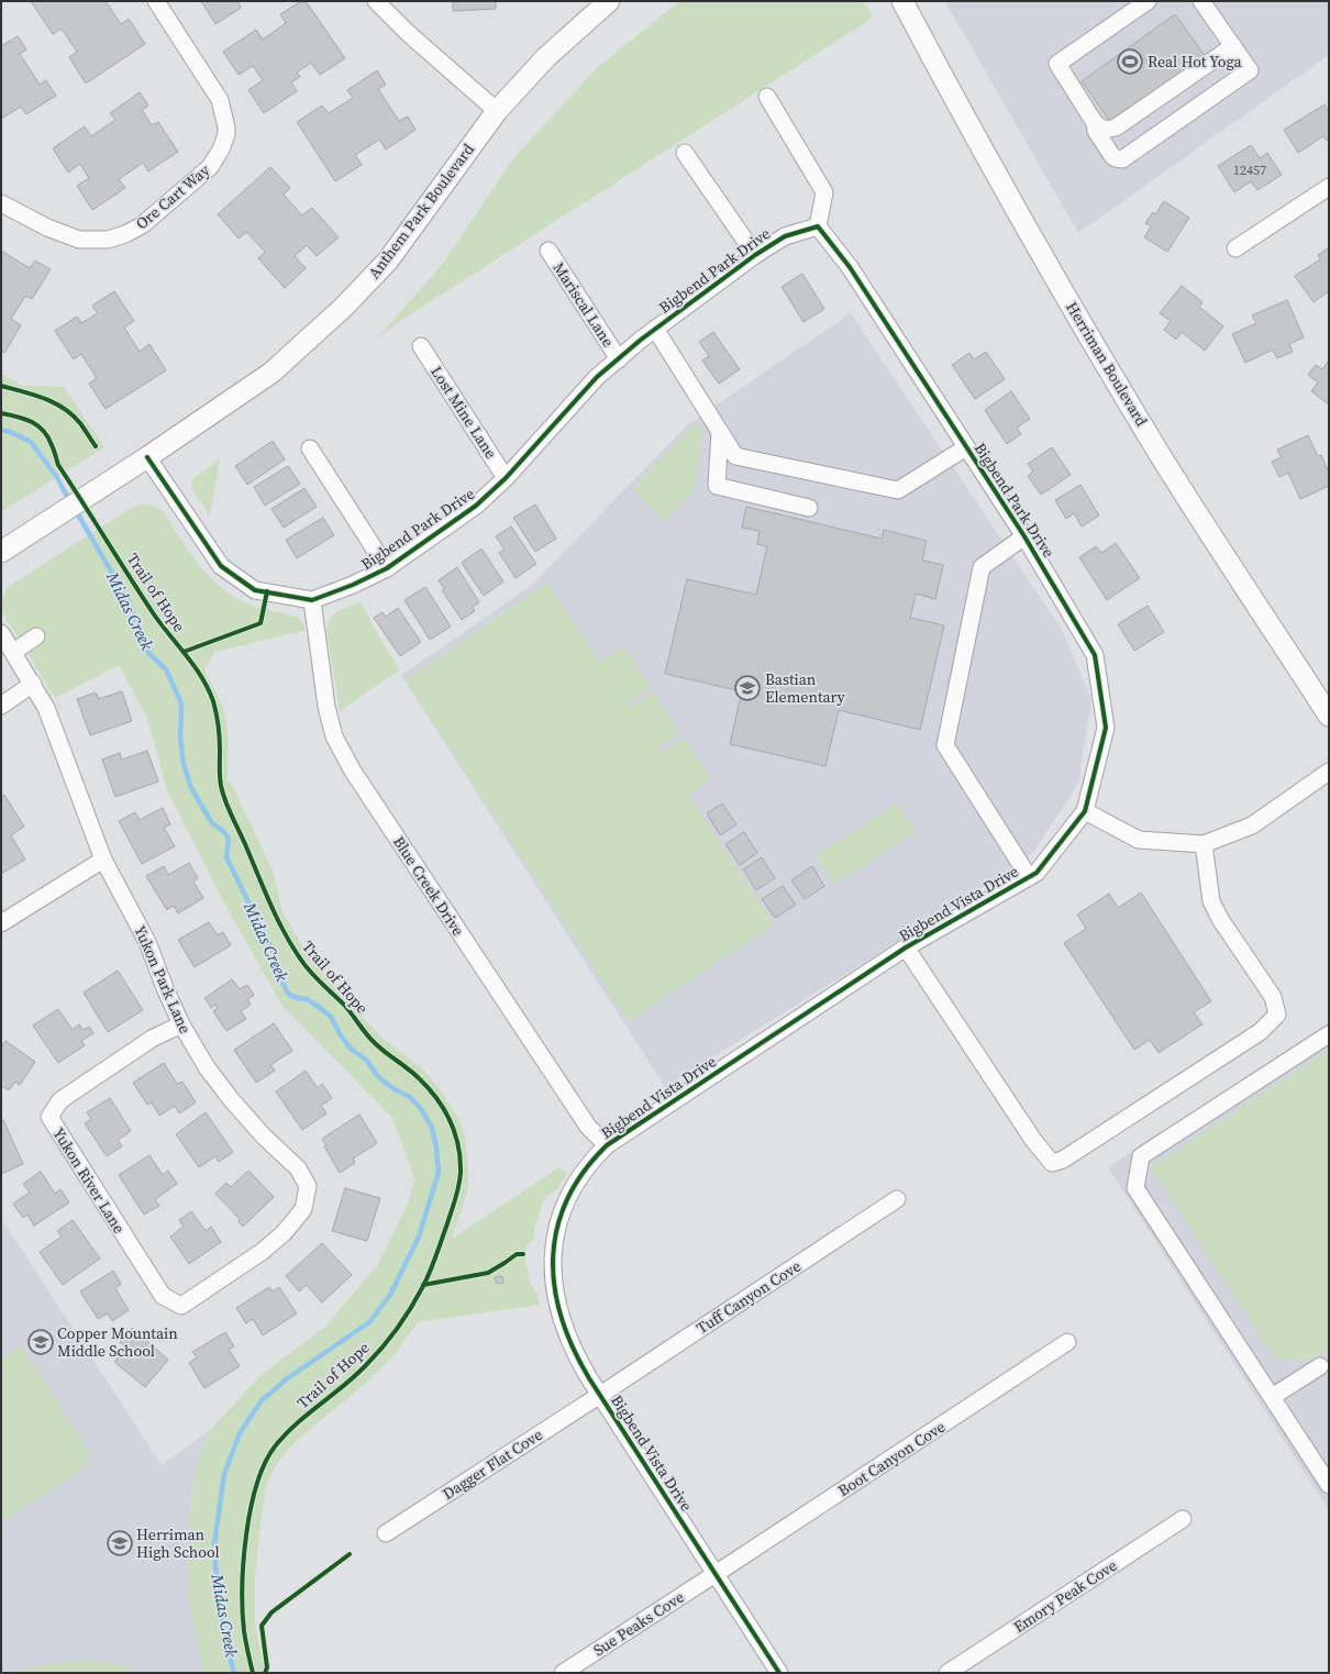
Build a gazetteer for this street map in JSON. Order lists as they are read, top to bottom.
{
  "streets": {
    "main road": ["Anthem Park Boulevard", "Herriman Boulevard"],
    "street": [
      "Ore Cart Way",
      "Bigbend Park Drive",
      "Mariscal Lane",
      "Lost Mine Lane",
      "Blue Creek Drive",
      "Bigbend Vista Drive",
      "Yukon Park Lane",
      "Yukon River Lane",
      "Tuff Canyon Cove",
      "Boot Canyon Cove",
      "Dagger Flat Cove",
      "Emory Peak Cove",
      "Sue Peaks Cove"
    ],
    "cycle path": ["Trail of Hope"]
  },
  "crossings": [
    ["Bigbend Park Drive", "Mariscal Lane"],
    ["Bigbend Park Drive", "Lost Mine Lane"],
    ["Bigbend Park Drive", "Blue Creek Drive"],
    ["Bigbend Park Drive", "Bigbend Vista Drive"],
    ["Blue Creek Drive", "Bigbend Vista Drive"],
    ["Bigbend Vista Drive", "Tuff Canyon Cove"],
    ["Bigbend Vista Drive", "Boot Canyon Cove"],
    ["Bigbend Vista Drive", "Dagger Flat Cove"],
    ["Bigbend Vista Drive", "Sue Peaks Cove"],
    ["Yukon Park Lane", "Yukon River Lane"],
    ["Tuff Canyon Cove", "Dagger Flat Cove"],
    ["Boot Canyon Cove", "Sue Peaks Cove"]
  ],
  "water": ["Midas Creek"],
  "places": {
    "sports": ["Real Hot Yoga"],
    "school or university": ["Bastian Elementary", "Copper Mountain Middle School", "Herriman High School"]
  },
  "house_numbers": ["12457"]
}
